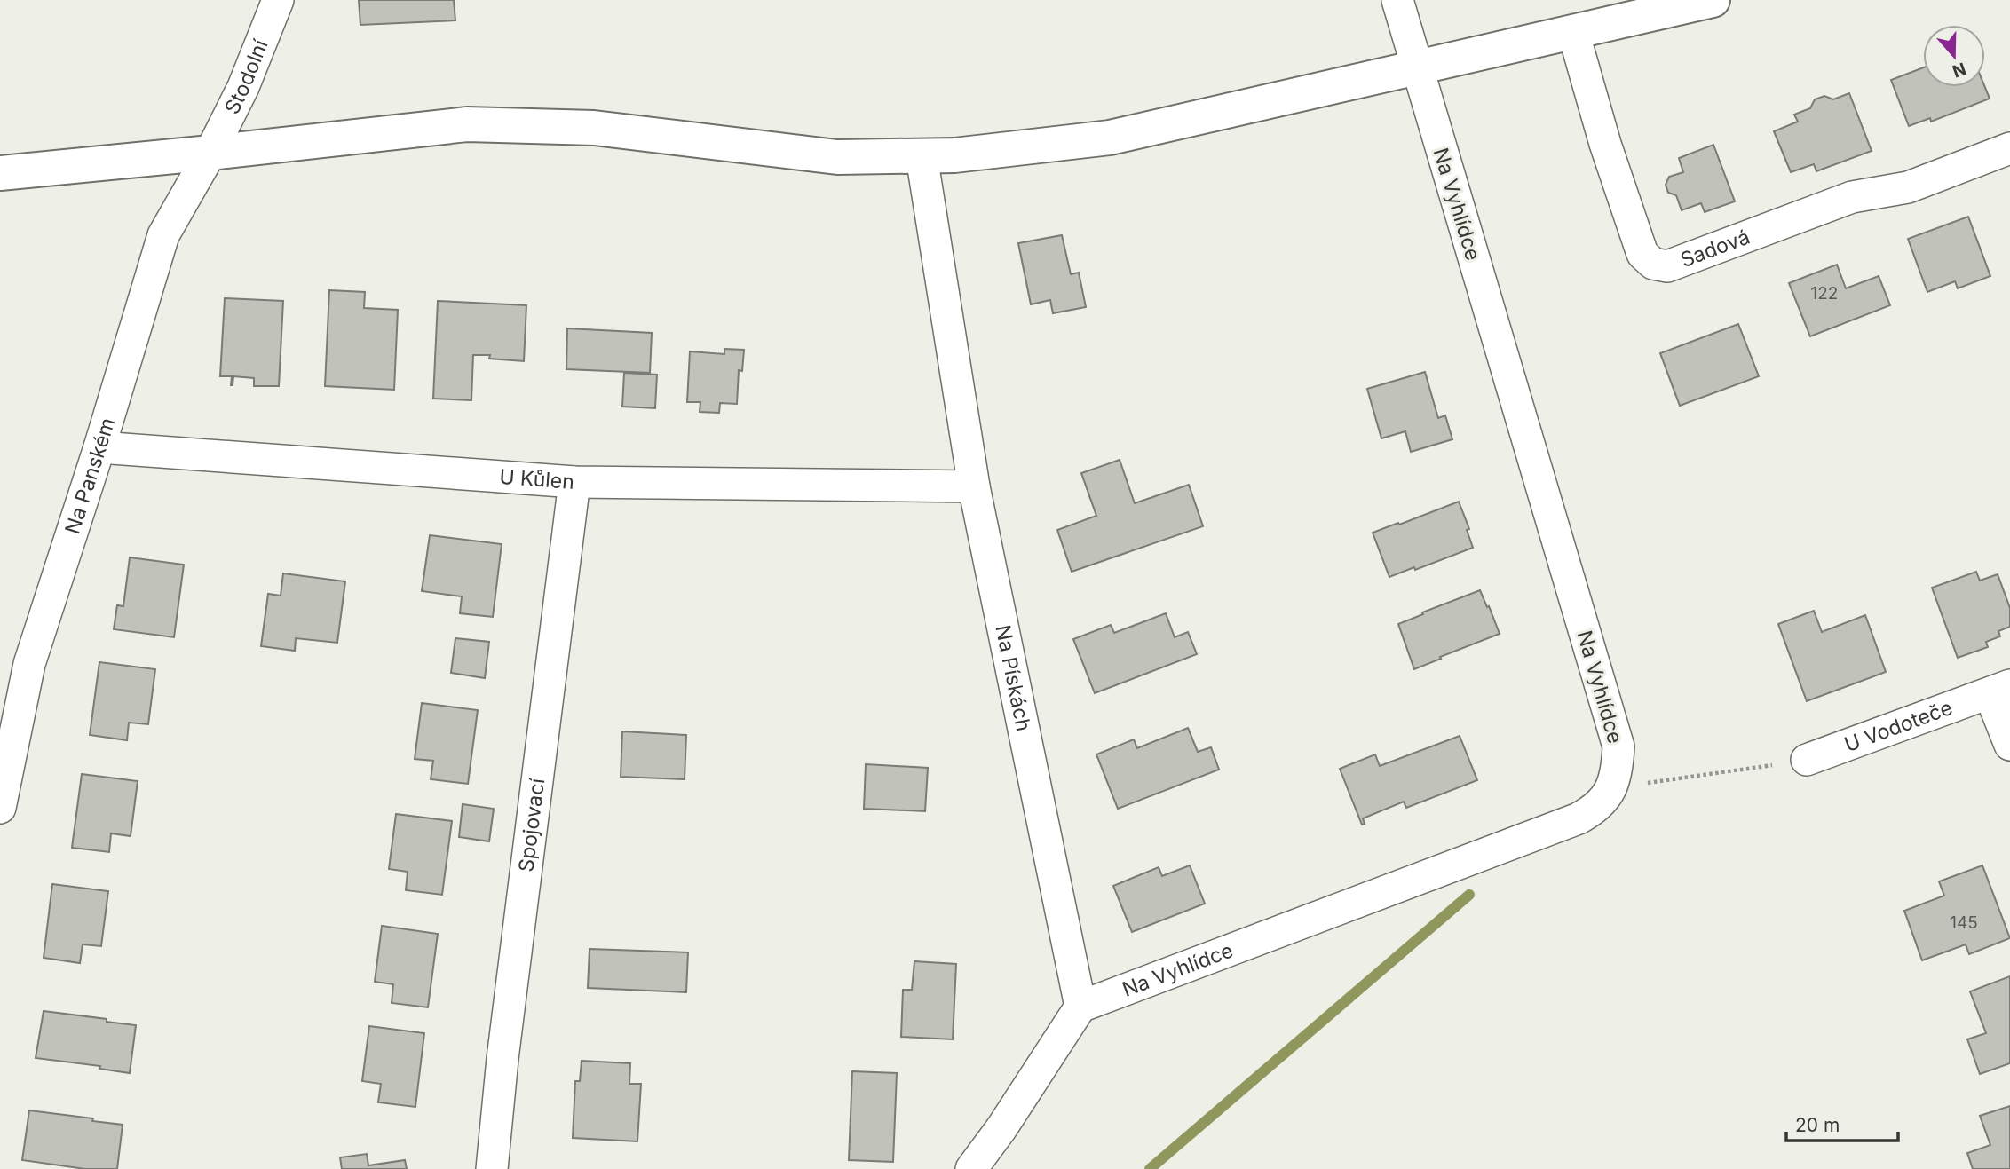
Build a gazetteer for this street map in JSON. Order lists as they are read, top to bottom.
{
  "streets": {
    "street": [
      "Stodolní",
      "Na Vyhlídce",
      "Sadová",
      "Na Panském",
      "U Kůlen",
      "Na Pískách",
      "U Vodoteče",
      "Spojovací"
    ]
  },
  "crossings": [
    ["Stodolní", "Na Panském"],
    ["Na Vyhlídce", "Na Pískách"],
    ["Na Panském", "U Kůlen"],
    ["U Kůlen", "Na Pískách"],
    ["U Kůlen", "Spojovací"]
  ],
  "house_numbers": ["122", "145"],
  "scale_bar": "20 m",
  "north": "bottom"
}
